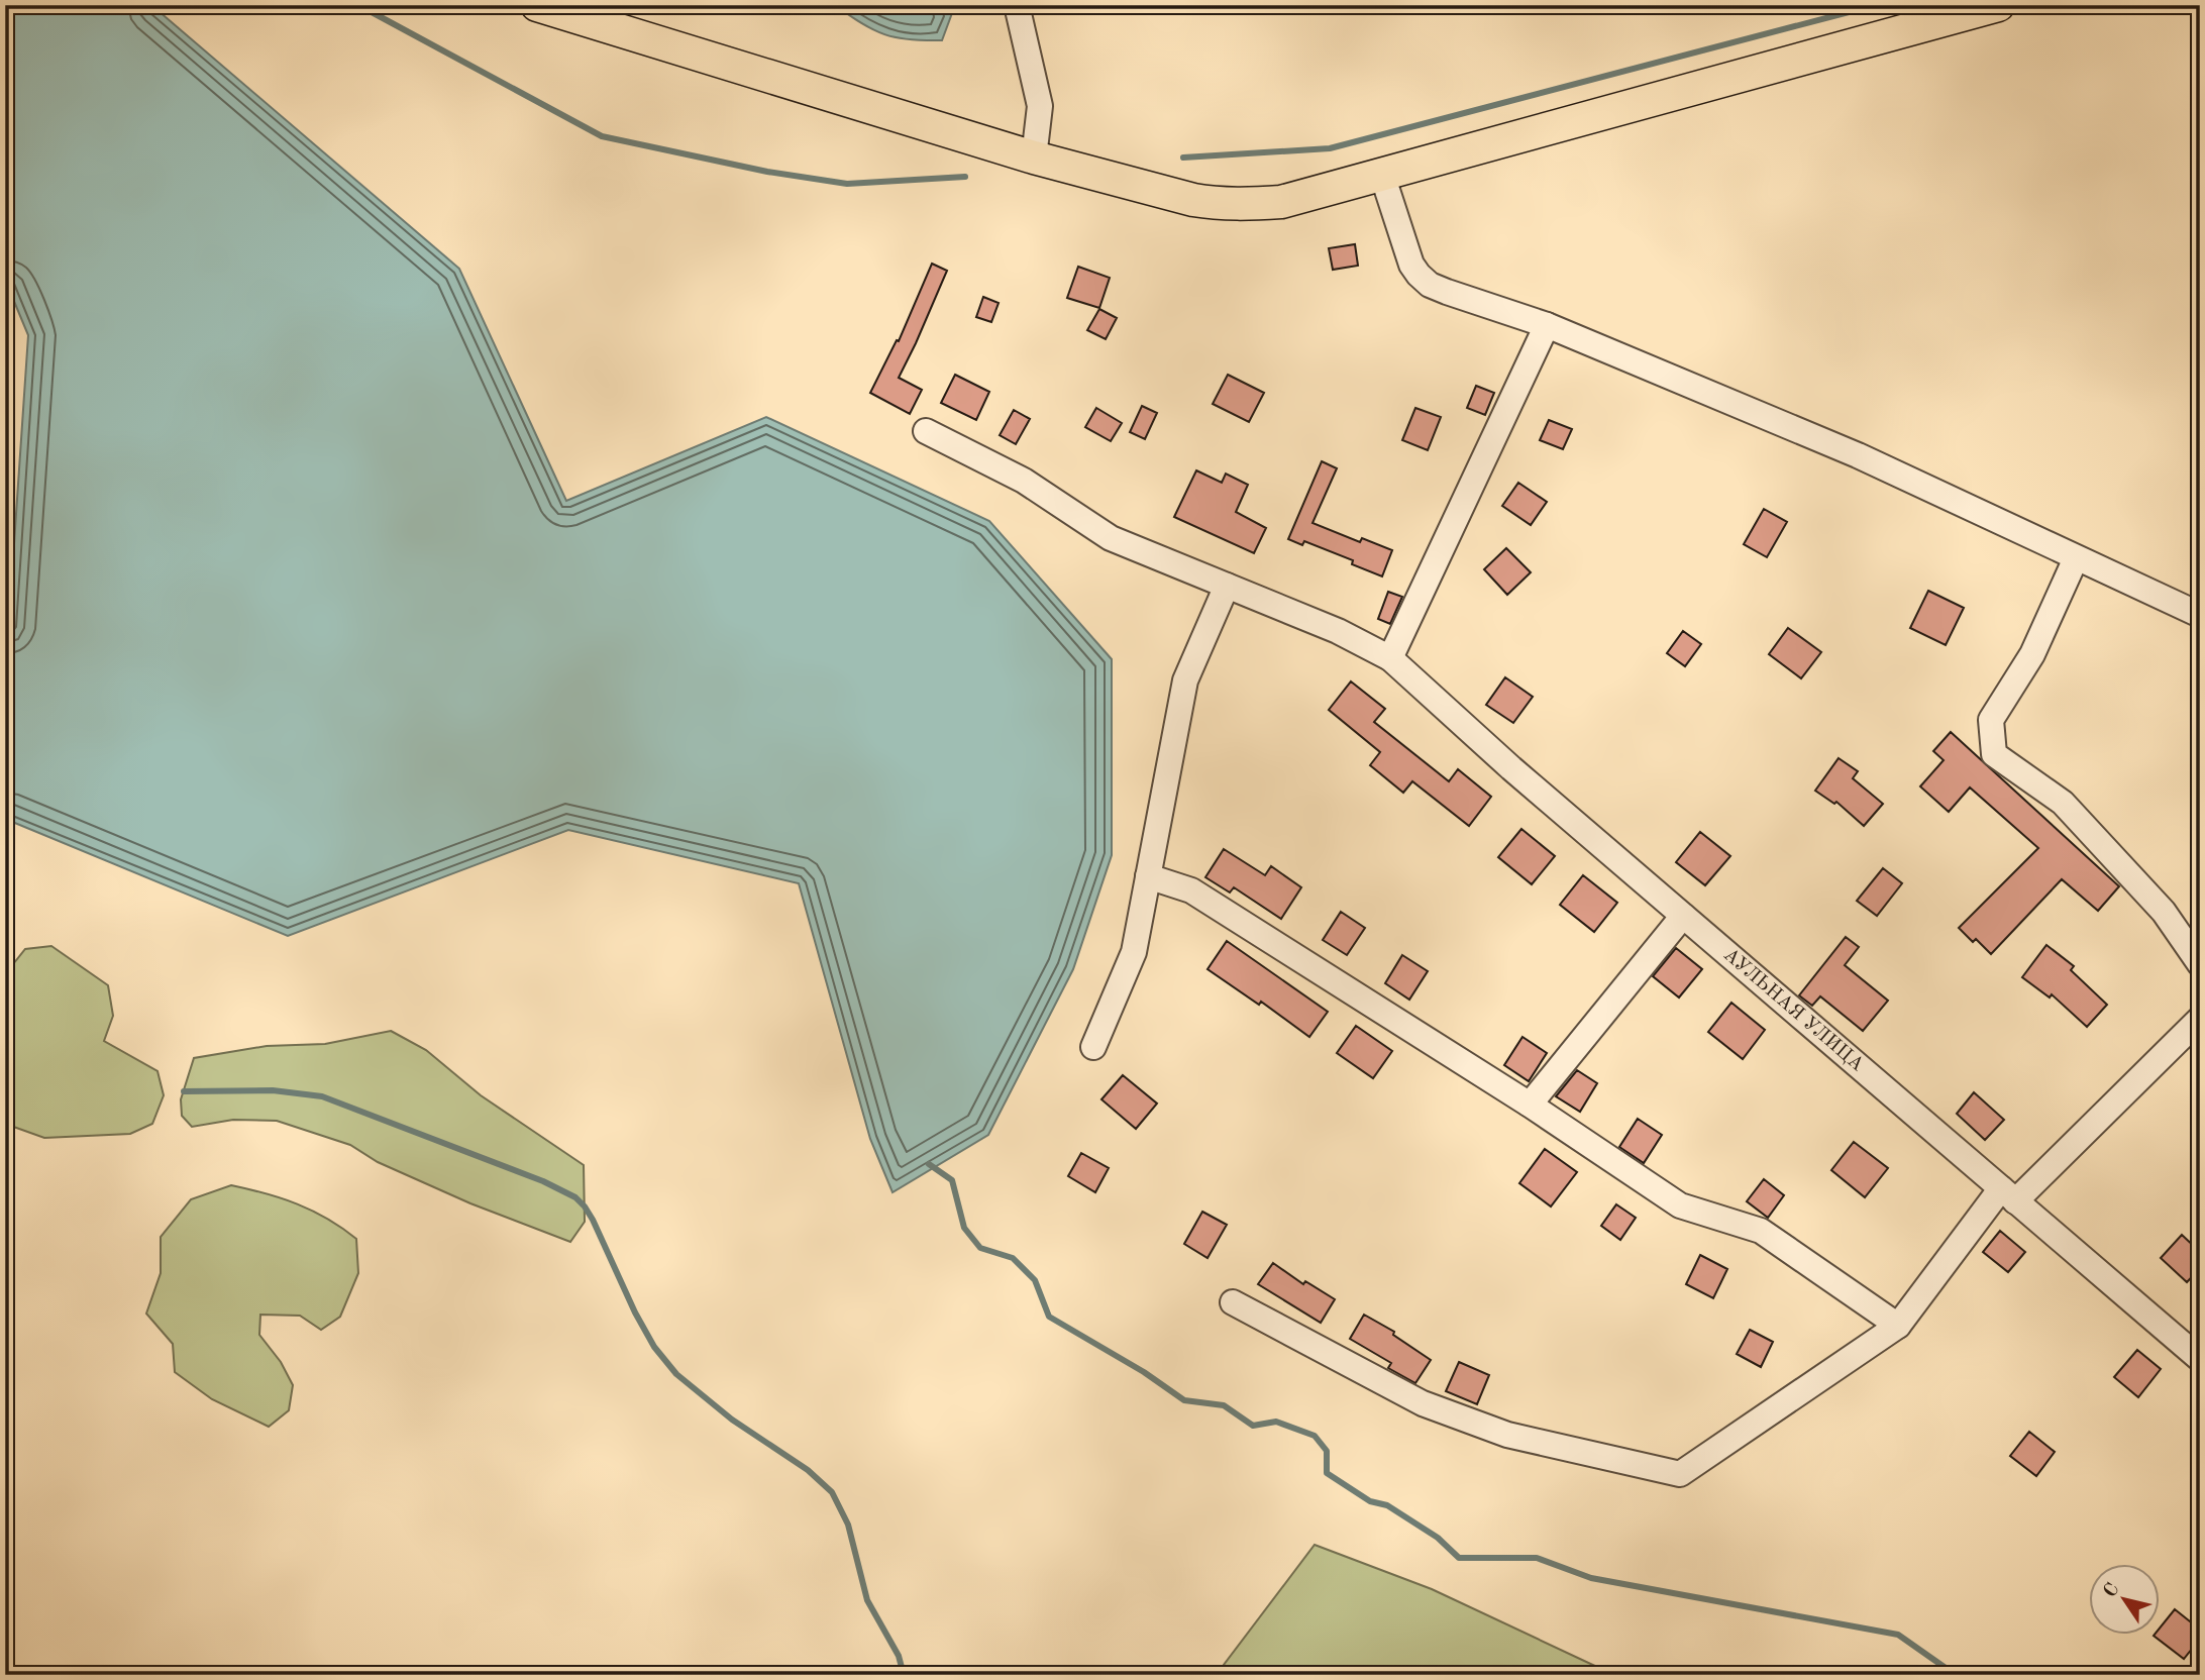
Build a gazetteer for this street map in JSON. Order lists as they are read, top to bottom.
{
  "streets": {
    "street": ["АУЛЬНАЯ УЛИЦА"]
  },
  "north": "top left"
}
